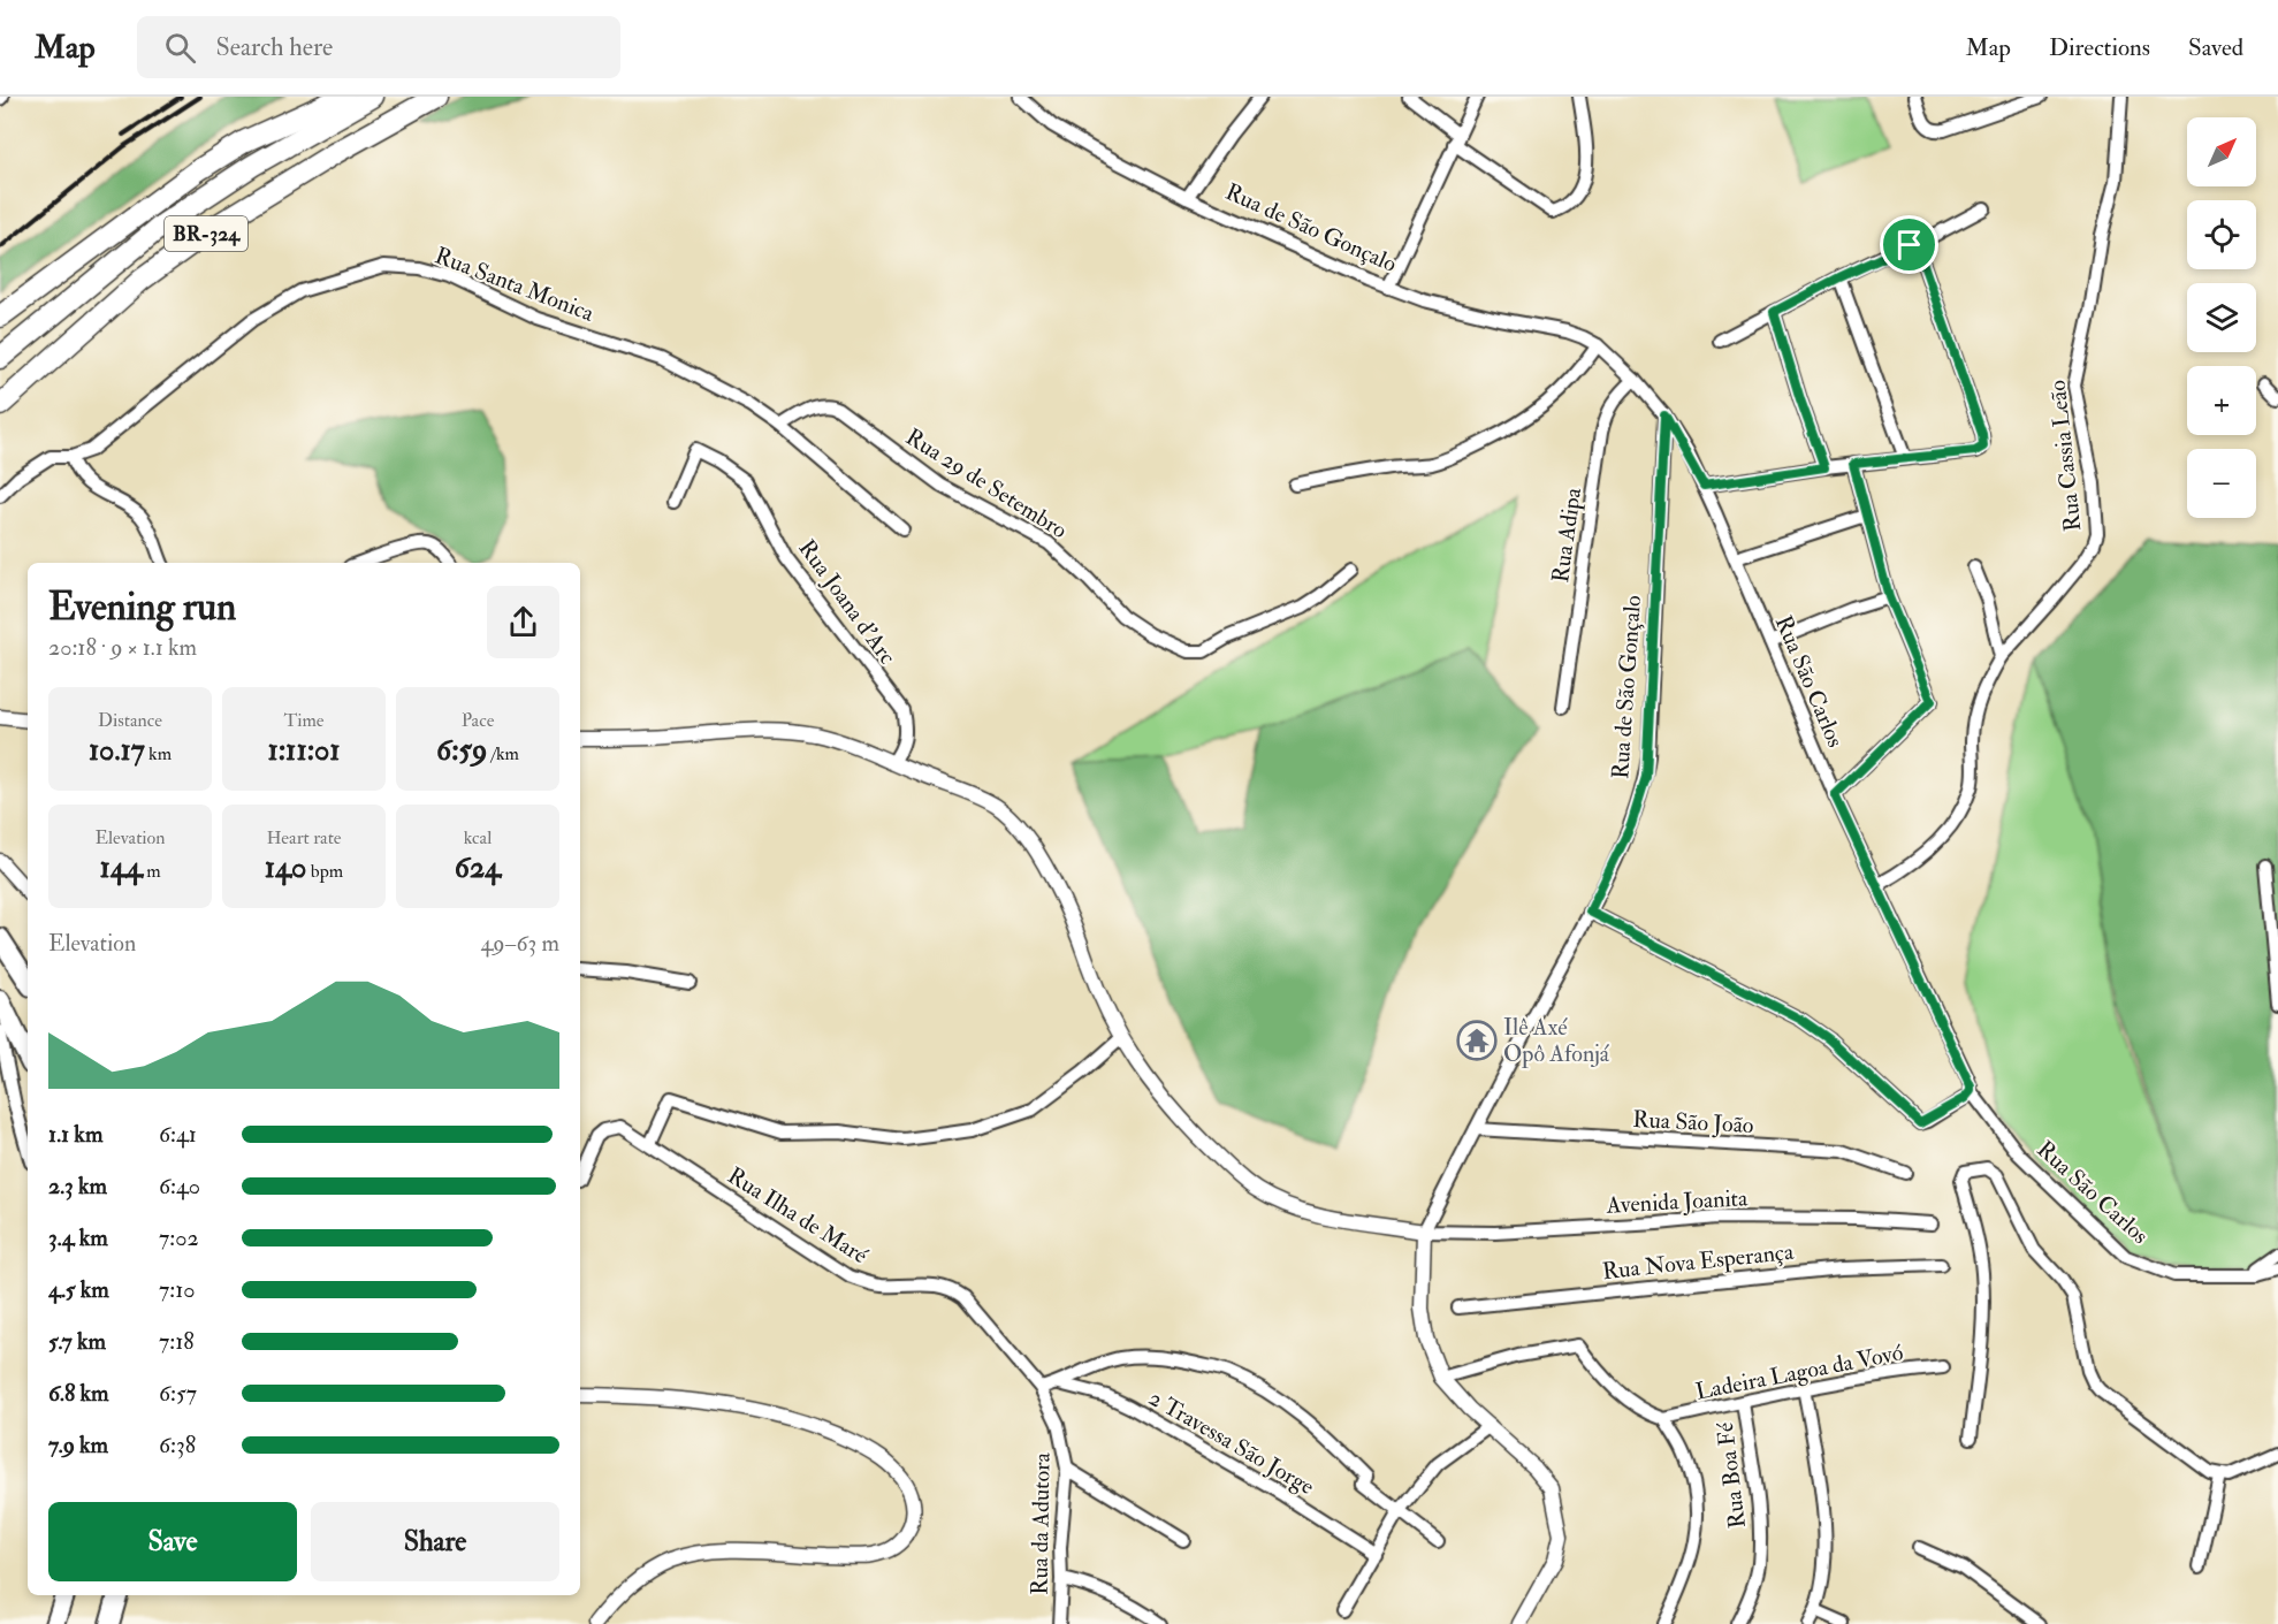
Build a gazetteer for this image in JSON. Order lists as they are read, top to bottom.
{
  "streets": {
    "highway": ["BR-324"],
    "street": [
      "Rua de São Gonçalo",
      "Rua Santa Monica",
      "Rua Cassia Leão",
      "Rua 29 de Setembro",
      "Rua Adipa",
      "Rua Joana d'Arc",
      "Rua São Carlos",
      "Rua São João",
      "Avenida Joanita",
      "Rua Ilha de Maré",
      "Rua Nova Esperança",
      "Ladeira Lagoa da Vovó",
      "2 Travessa São Jorge",
      "Rua Boa Fé",
      "Rua da Adutora"
    ]
  },
  "crossings": [
    ["Rua de São Gonçalo", "Rua Adipa"],
    ["Rua de São Gonçalo", "Rua São Carlos"],
    ["Rua de São Gonçalo", "Rua São João"],
    ["Rua de São Gonçalo", "Avenida Joanita"],
    ["Rua Santa Monica", "Rua 29 de Setembro"],
    ["Rua Cassia Leão", "Rua São Carlos"],
    ["Rua Ilha de Maré", "Rua da Adutora"],
    ["Ladeira Lagoa da Vovó", "Rua Boa Fé"]
  ],
  "places": {
    "temple": ["Ilê Axé Opô Afonjá"]
  },
  "north": "top right",
  "page": {
    "header": "Map",
    "search": "Search here",
    "nav": ["Map", "Directions", "Saved"],
    "map_buttons": ["+", "−"],
    "heading": ["Evening run", "20:18 · 9 × 1.1 km"],
    "stats": [
      ["Distance", "10.17 km"],
      ["Time", "1:11:01"],
      ["Pace", "6:59 /km"],
      ["Elevation", "144 m"],
      ["Heart rate", "140 bpm"],
      ["kcal", "624"]
    ],
    "chart": ["Elevation", "49–63 m"],
    "list": [
      {
        "name": "1.1 km",
        "note": "6:41"
      },
      {
        "name": "2.3 km",
        "note": "6:40"
      },
      {
        "name": "3.4 km",
        "note": "7:02"
      },
      {
        "name": "4.5 km",
        "note": "7:10"
      },
      {
        "name": "5.7 km",
        "note": "7:18"
      },
      {
        "name": "6.8 km",
        "note": "6:57"
      },
      {
        "name": "7.9 km",
        "note": "6:38"
      }
    ],
    "buttons": ["Save", "Share"]
  }
}
